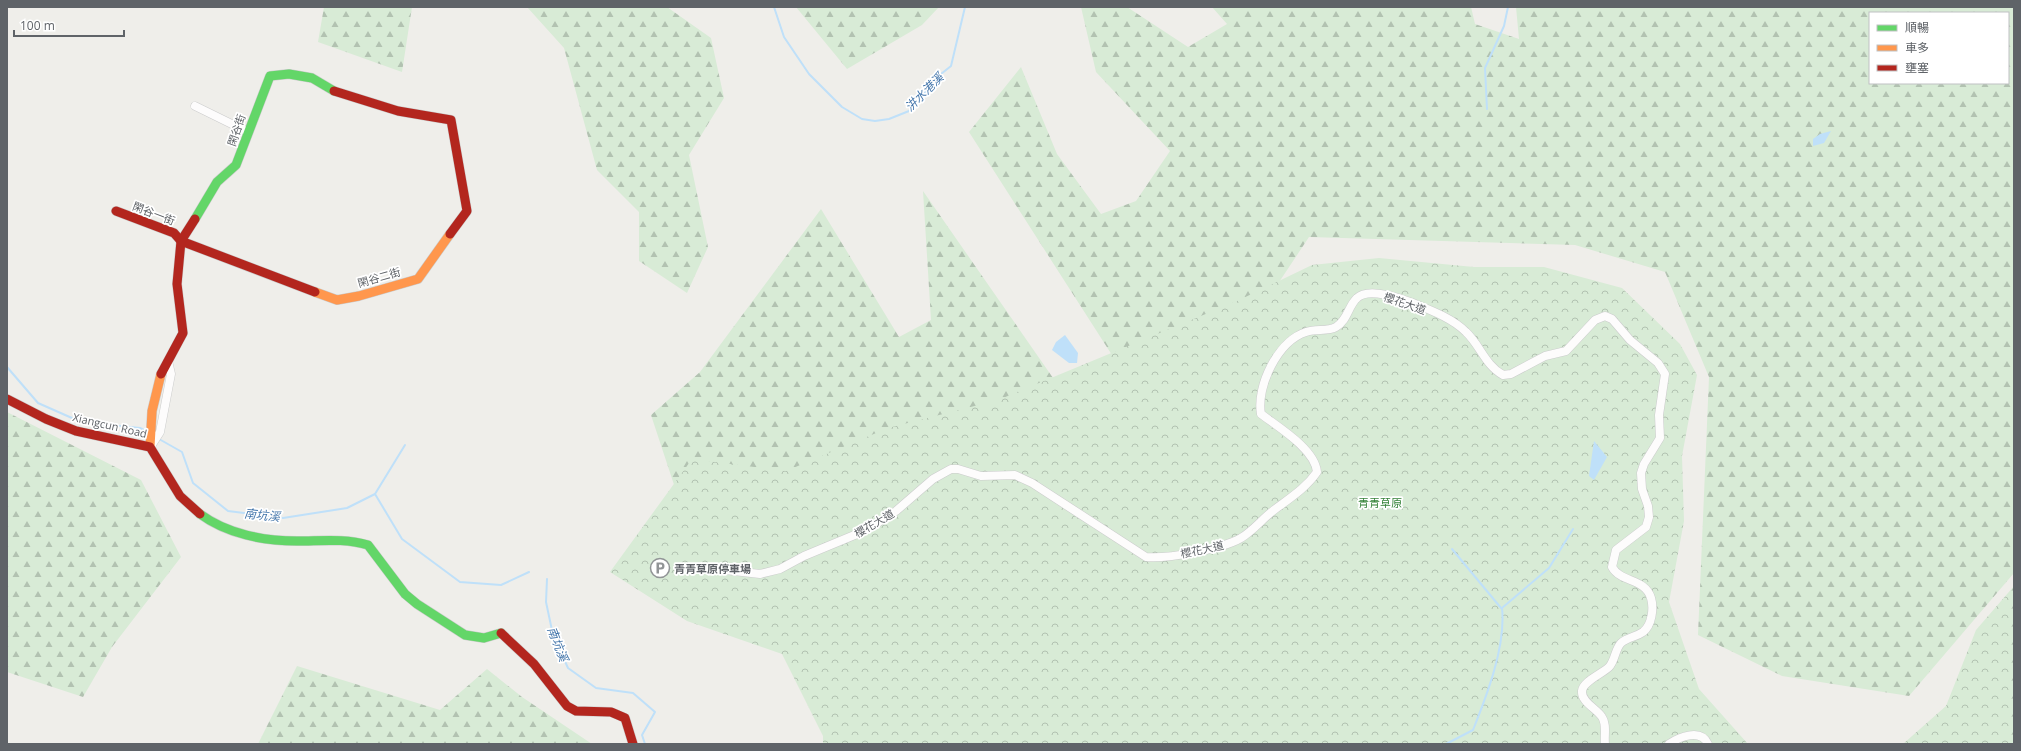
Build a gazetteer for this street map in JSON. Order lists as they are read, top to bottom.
{
  "streets": {
    "street": [
      "閑谷街",
      "閑谷一街",
      "閑谷二街",
      "櫻花大道",
      "Xiangcun Road"
    ]
  },
  "crossings": [
    ["閑谷街", "閑谷一街"],
    ["閑谷街", "閑谷二街"],
    ["閑谷街", "Xiangcun Road"],
    ["閑谷一街", "閑谷二街"]
  ],
  "water": ["汫水港溪", "南坑溪"],
  "parks": ["青青草原"],
  "places": {
    "parking": ["青青草原停車場"]
  },
  "legend": ["順暢", "車多", "壅塞"],
  "scale_bar": "100 m"
}
